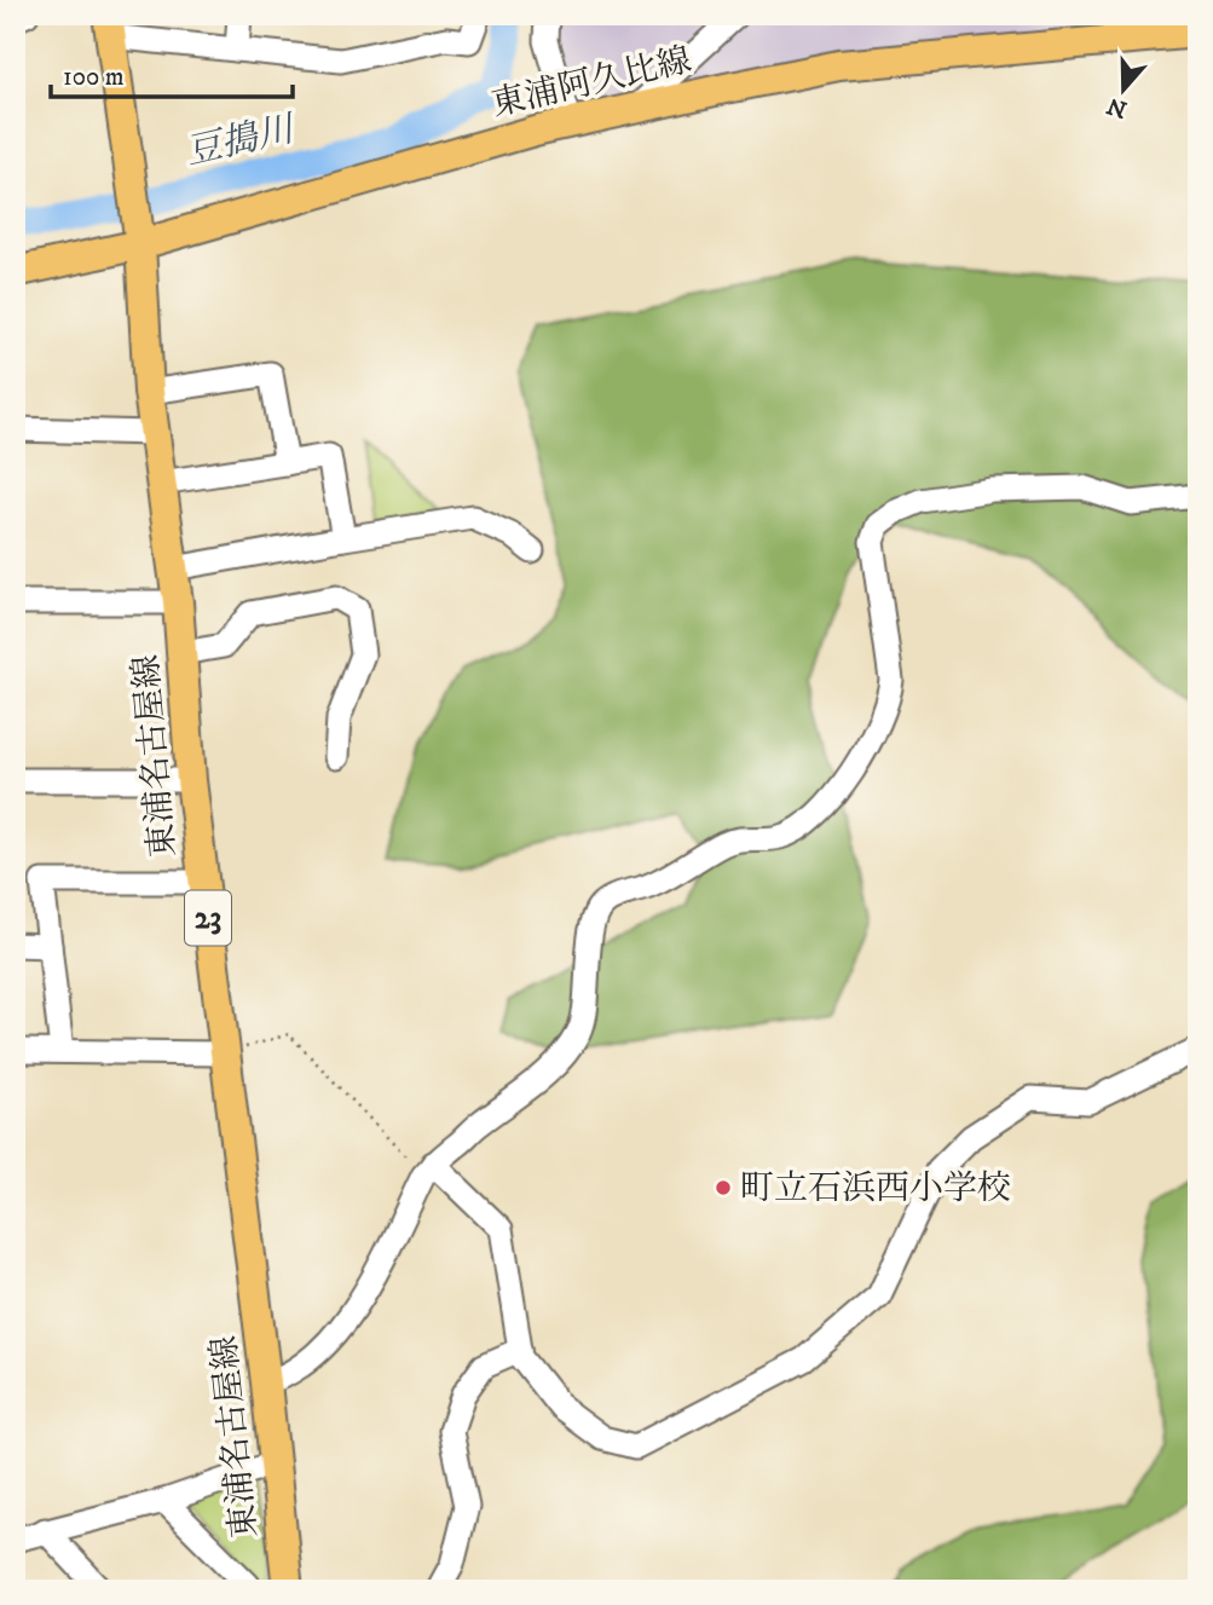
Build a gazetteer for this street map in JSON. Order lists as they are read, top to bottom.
{
  "streets": {
    "main road": ["東浦阿久比線", "東浦名古屋線", "23"]
  },
  "crossings": [
    ["東浦阿久比線", "東浦名古屋線"]
  ],
  "water": ["豆搗川"],
  "places": ["町立石浜西小学校"],
  "scale_bar": "100 m",
  "north": "bottom"
}
